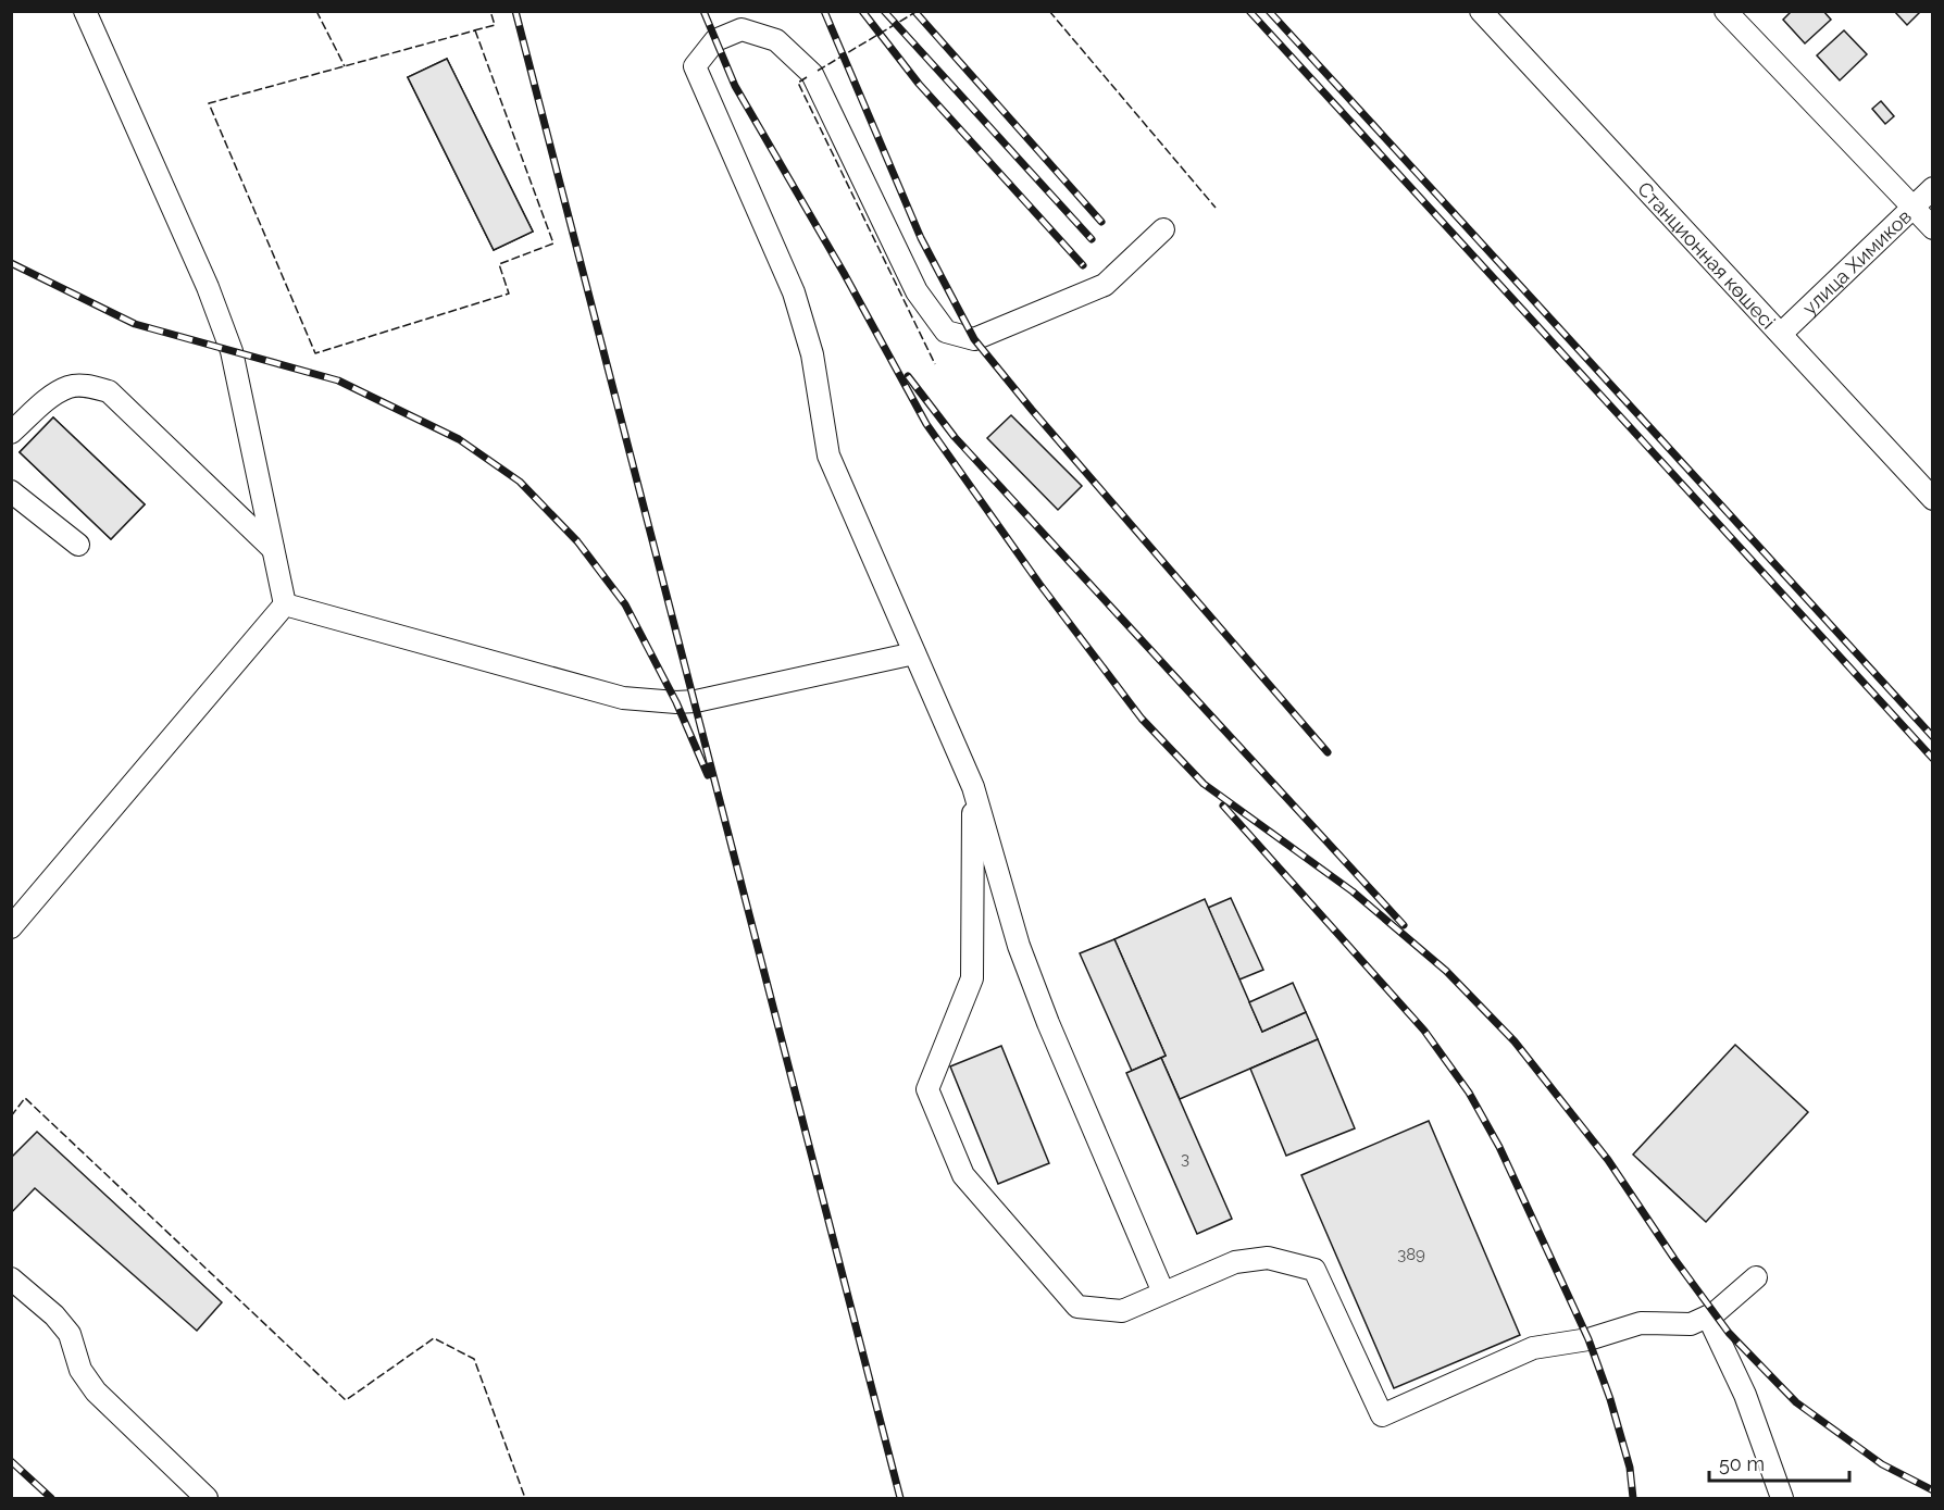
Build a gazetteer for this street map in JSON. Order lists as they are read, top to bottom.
{
  "streets": {
    "street": ["Станционная көшесі", "улица Химиков"]
  },
  "crossings": [
    ["Станционная көшесі", "улица Химиков"]
  ],
  "house_numbers": ["3", "389"],
  "scale_bar": "50 m"
}
